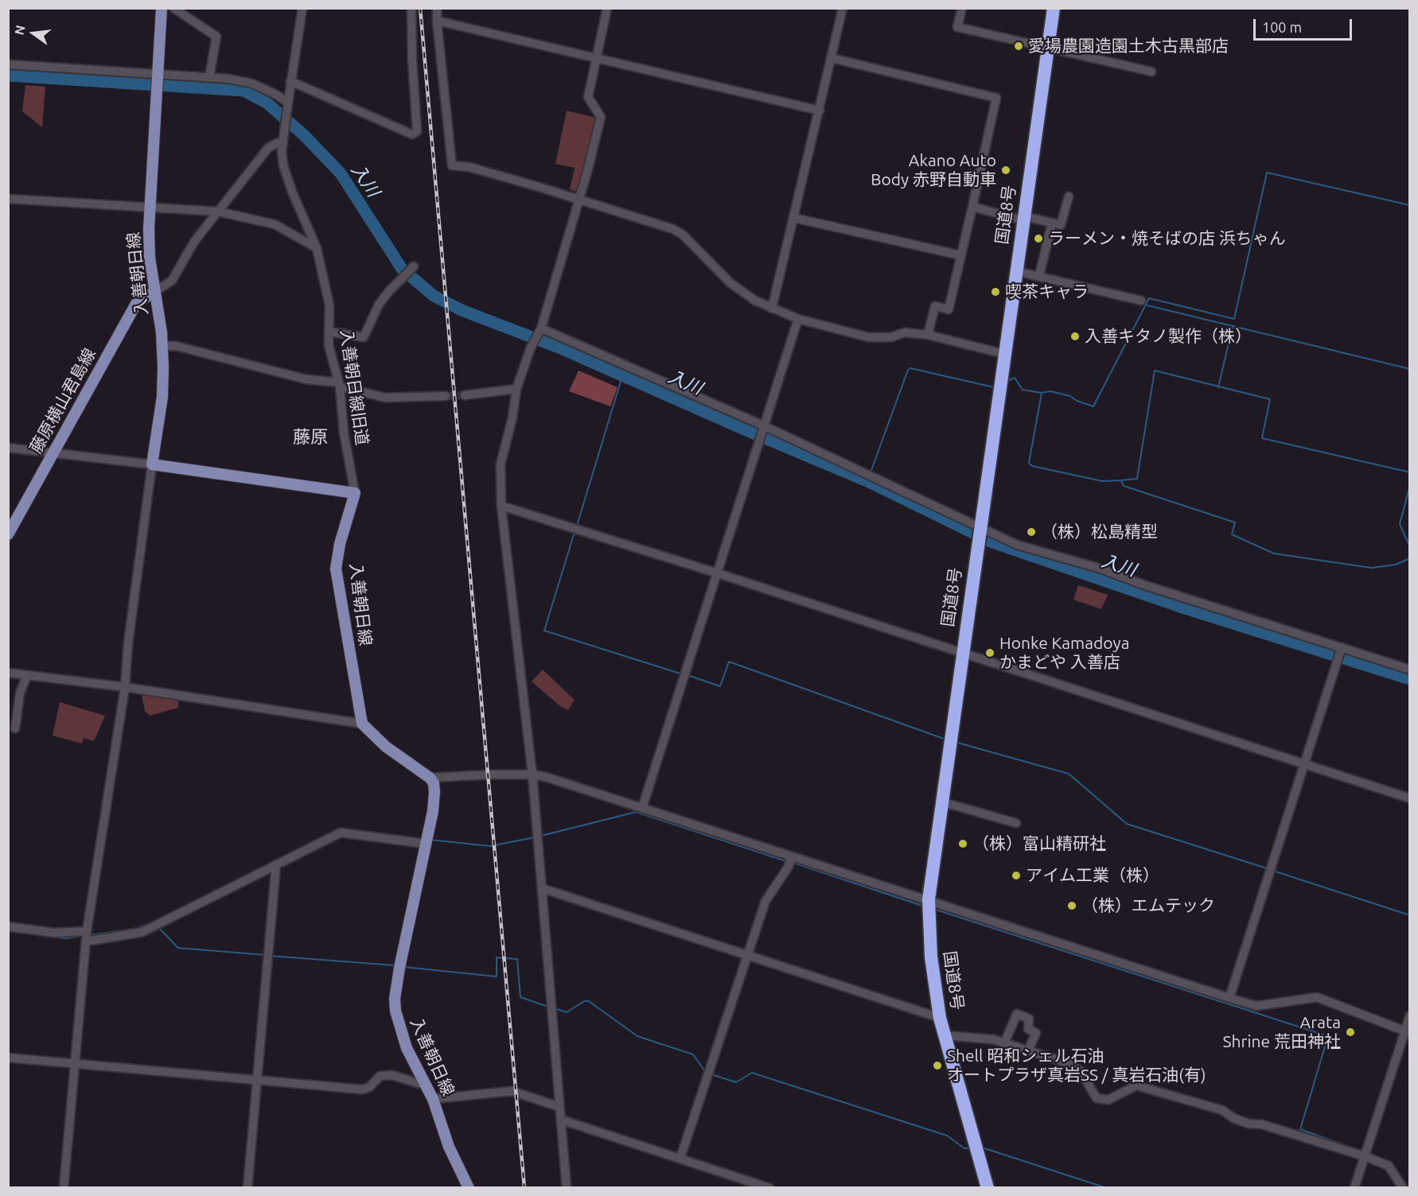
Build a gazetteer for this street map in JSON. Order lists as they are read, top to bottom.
{
  "streets": {
    "highway": ["国道8号"],
    "main road": ["入善朝日線", "藤原横山君島線"],
    "street": ["入善朝日線旧道"]
  },
  "crossings": [
    ["入善朝日線", "入善朝日線旧道"],
    ["入善朝日線", "藤原横山君島線"]
  ],
  "districts": ["藤原"],
  "water": ["入川"],
  "places": [
    "愛場農園造園土木古黒部店",
    "Akano Auto Body 赤野自動車",
    "ラーメン・焼そばの店 浜ちゃん",
    "喫茶キャラ",
    "入善キタノ製作（株）",
    "（株）松島精型",
    "Honke Kamadoya かまどや 入善店",
    "（株）富山精研社",
    "アイム工業（株）",
    "（株）エムテック",
    "Arata Shrine 荒田神社",
    "Shell 昭和シェル石油 オートプラザ真岩SS / 真岩石油(有)"
  ],
  "scale_bar": "100 m",
  "north": "left"
}
